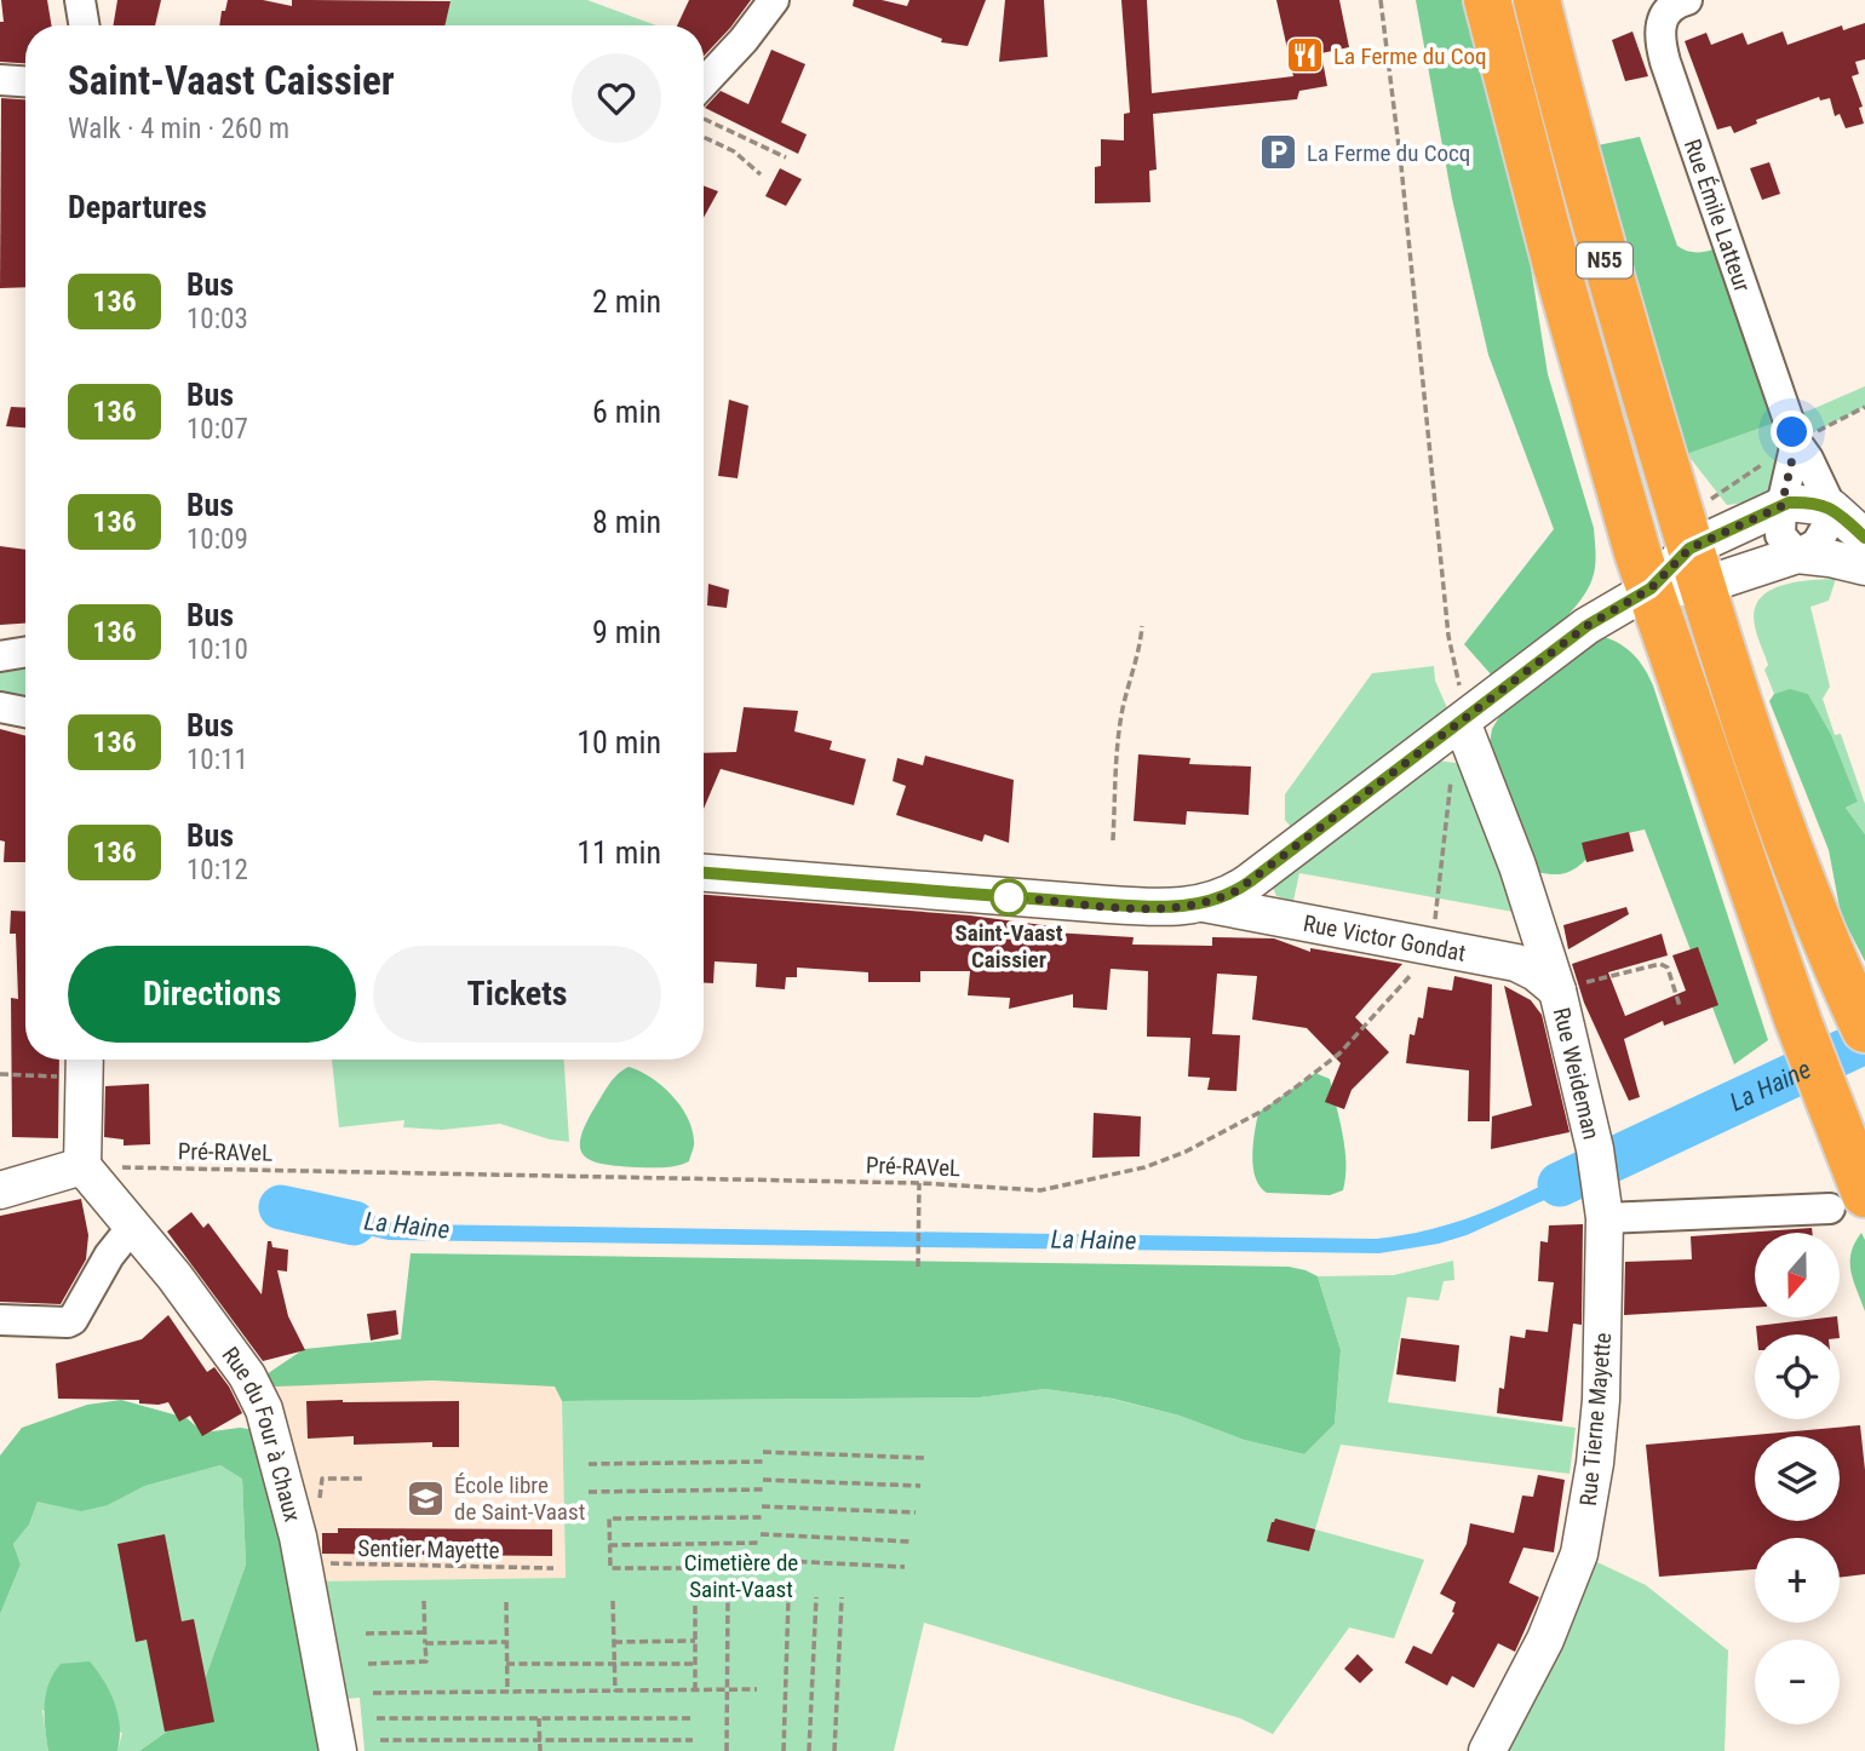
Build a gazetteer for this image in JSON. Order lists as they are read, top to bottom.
{
  "streets": {
    "highway": ["N55"],
    "street": [
      "Rue Émile Latteur",
      "Rue Victor Gondat",
      "Rue Weideman",
      "Rue Tierne Mayette",
      "Rue du Four à Chaux"
    ],
    "path": ["Pré-RAVeL", "Sentier Mayette"]
  },
  "crossings": [
    ["N55", "Rue Victor Gondat"],
    ["Rue Victor Gondat", "Rue Weideman"],
    ["Rue Victor Gondat", "Pré-RAVeL"],
    ["Rue Weideman", "Rue Tierne Mayette"],
    ["Pré-RAVeL", "Rue du Four à Chaux"],
    ["Rue du Four à Chaux", "Sentier Mayette"]
  ],
  "water": ["La Haine"],
  "parks": ["Cimetière de Saint-Vaast"],
  "places": {
    "restaurant": ["La Ferme du Coq"],
    "parking": ["La Ferme du Cocq"],
    "other": ["Saint-Vaast Caissier"],
    "school or university": ["École libre de Saint-Vaast"]
  },
  "lines": ["bus line 136"],
  "north": "bottom",
  "page": {
    "heading": [
      ["Saint-Vaast Caissier", "Walk · 4 min · 260 m"],
      "Departures"
    ],
    "list": [
      {
        "mark": "136",
        "name": "Bus",
        "note": "10:03",
        "value": "2 min"
      },
      {
        "mark": "136",
        "name": "Bus",
        "note": "10:07",
        "value": "6 min"
      },
      {
        "mark": "136",
        "name": "Bus",
        "note": "10:09",
        "value": "8 min"
      },
      {
        "mark": "136",
        "name": "Bus",
        "note": "10:10",
        "value": "9 min"
      },
      {
        "mark": "136",
        "name": "Bus",
        "note": "10:11",
        "value": "10 min"
      },
      {
        "mark": "136",
        "name": "Bus",
        "note": "10:12",
        "value": "11 min"
      }
    ],
    "buttons": ["Directions", "Tickets"],
    "map_buttons": ["+", "−"]
  }
}
